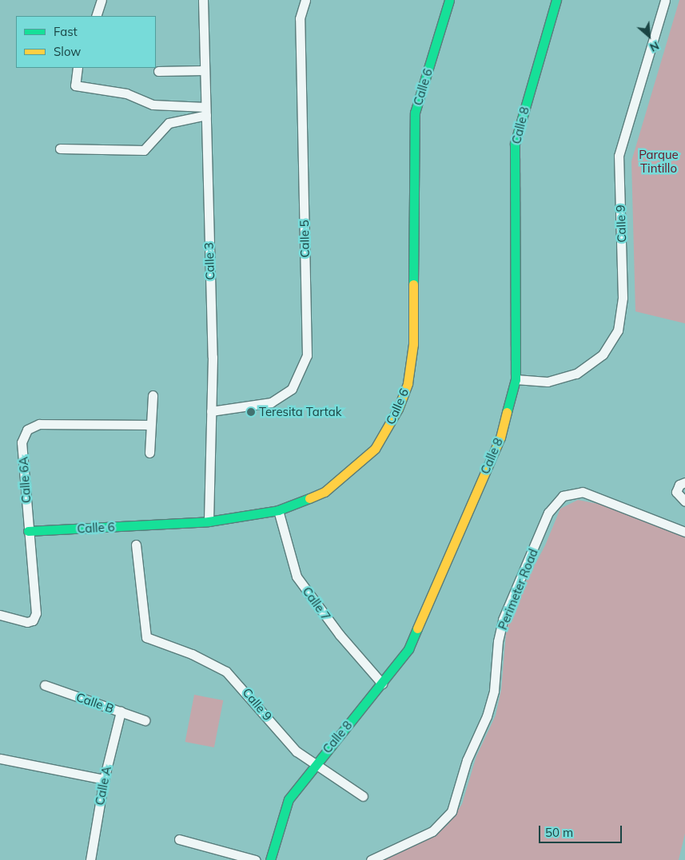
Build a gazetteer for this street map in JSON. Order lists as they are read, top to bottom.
{
  "streets": {
    "street": [
      "Calle 6",
      "Calle 8",
      "Calle 9",
      "Calle 5",
      "Calle 3",
      "Calle 6A",
      "Perimeter Road",
      "Calle 7",
      "Calle B",
      "Calle A"
    ]
  },
  "crossings": [
    ["Calle 6", "Calle 3"],
    ["Calle 6", "Calle 6A"],
    ["Calle 6", "Calle 7"],
    ["Calle 8", "Calle 9"],
    ["Calle 8", "Calle 7"],
    ["Calle 5", "Calle 3"],
    ["Calle B", "Calle A"]
  ],
  "parks": ["Parque Tintillo"],
  "places": ["Teresita Tartak"],
  "legend": ["Fast", "Slow"],
  "scale_bar": "50 m",
  "north": "bottom right"
}
